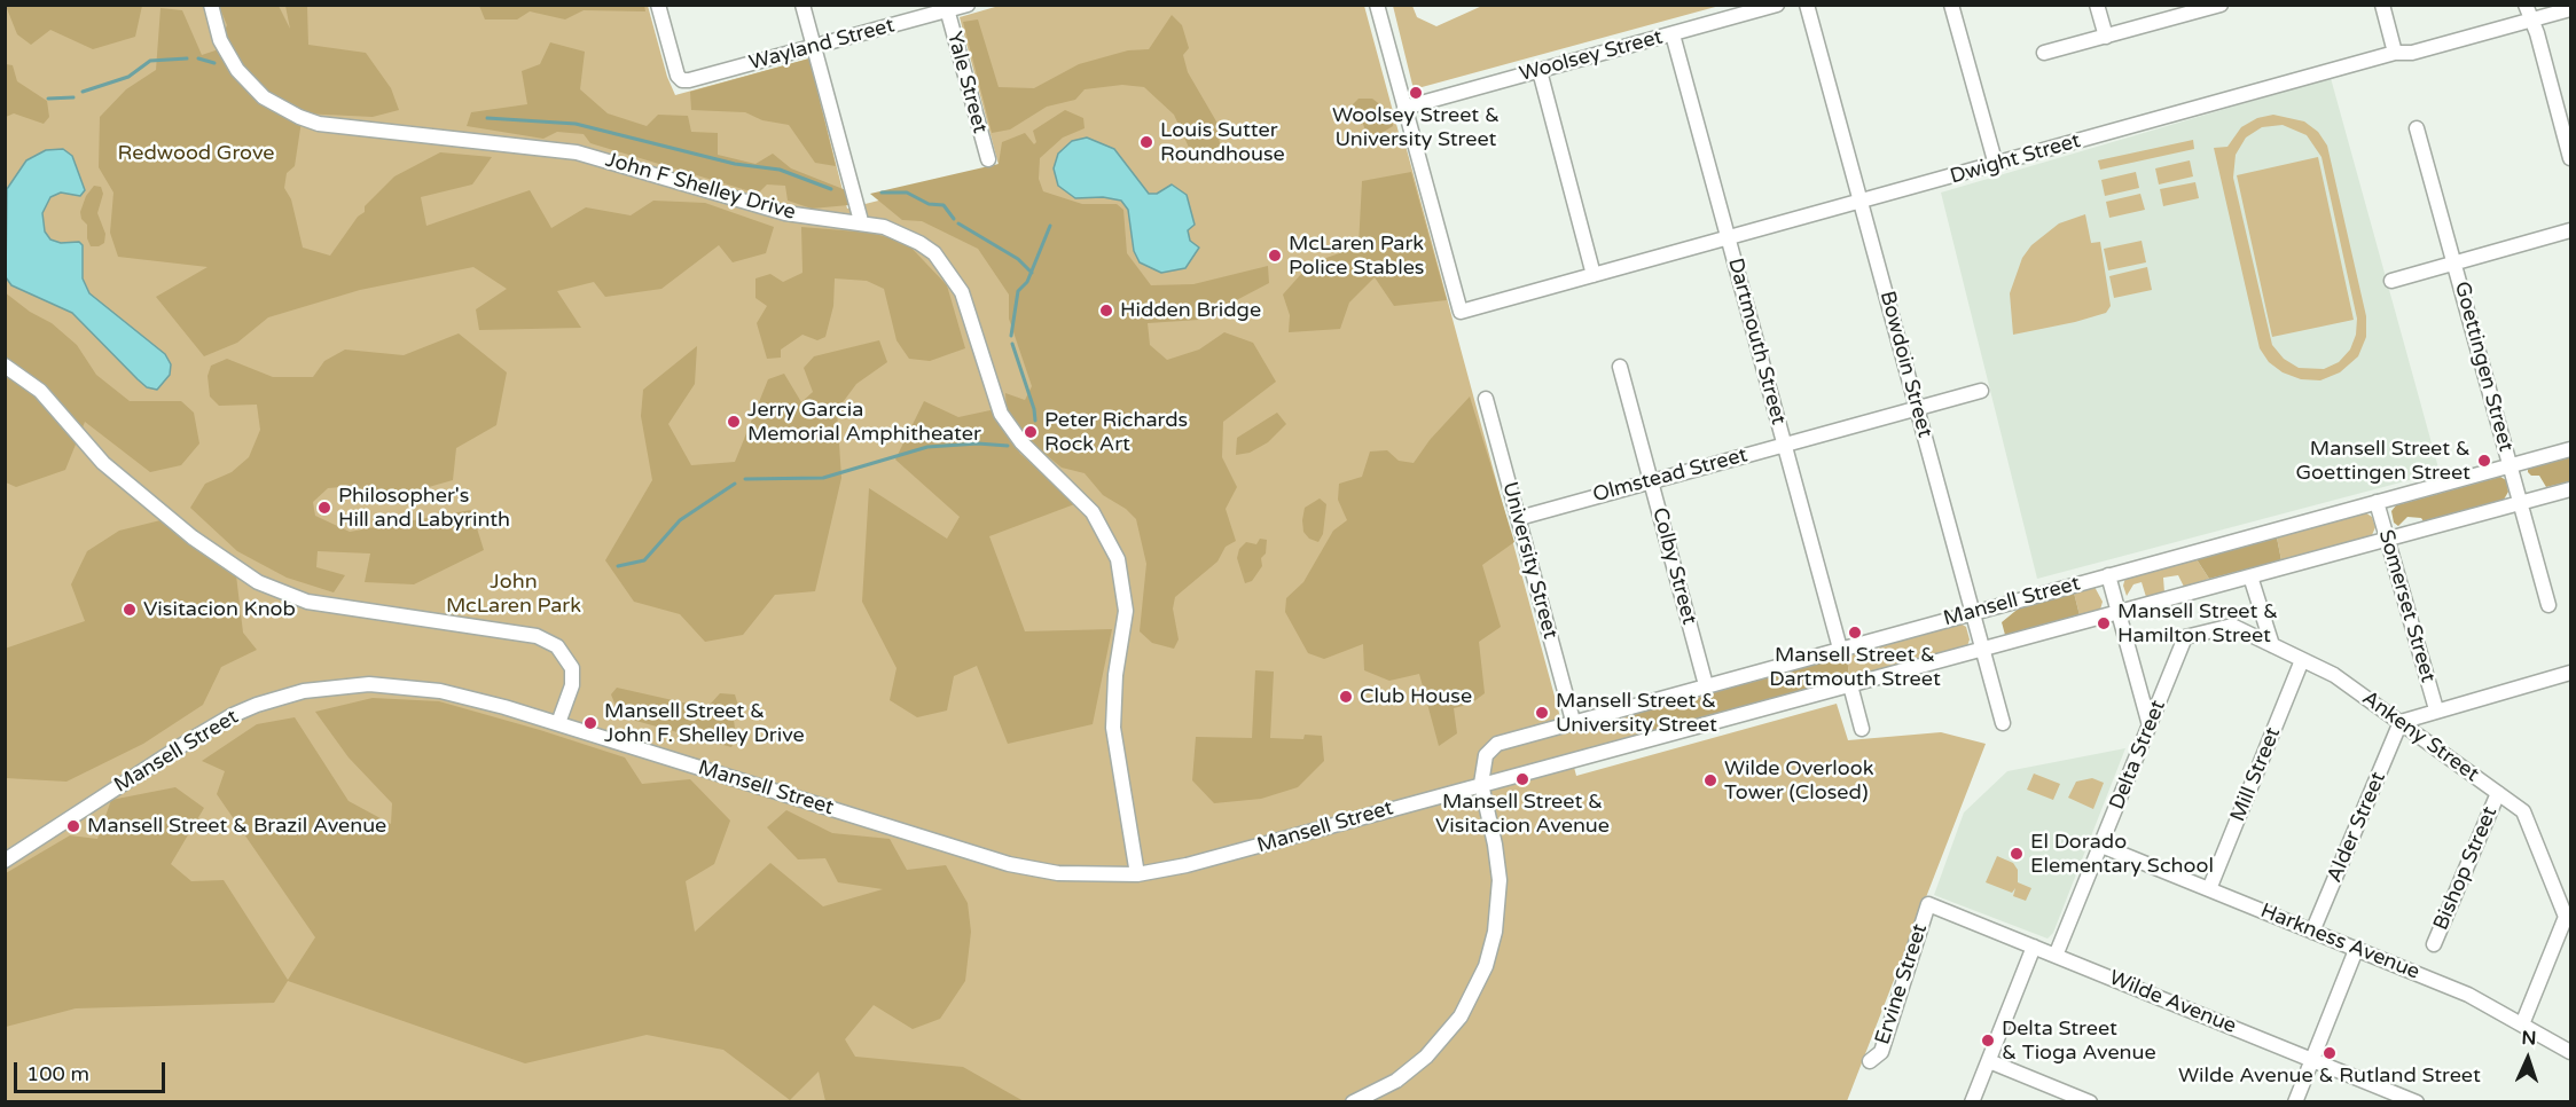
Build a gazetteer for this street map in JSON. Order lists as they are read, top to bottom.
{
  "streets": {
    "street": [
      "Wayland Street",
      "Woolsey Street",
      "Yale Street",
      "Dwight Street",
      "John F Shelley Drive",
      "Dartmouth Street",
      "Bowdoin Street",
      "Goettingen Street",
      "Olmstead Street",
      "University Street",
      "Colby Street",
      "Mansell Street",
      "Somerset Street",
      "Ankeny Street",
      "Delta Street",
      "Mill Street",
      "Alder Street",
      "Bishop Street",
      "Harkness Avenue",
      "Ervine Street",
      "Wilde Avenue"
    ]
  },
  "crossings": [
    ["Wayland Street", "Yale Street"],
    ["Woolsey Street", "Dwight Street"],
    ["Woolsey Street", "Dartmouth Street"],
    ["Dwight Street", "Dartmouth Street"],
    ["Dwight Street", "Bowdoin Street"],
    ["John F Shelley Drive", "Mansell Street"],
    ["Dartmouth Street", "Olmstead Street"],
    ["Dartmouth Street", "Mansell Street"],
    ["Bowdoin Street", "Olmstead Street"],
    ["Bowdoin Street", "Mansell Street"],
    ["Goettingen Street", "Mansell Street"],
    ["Olmstead Street", "University Street"],
    ["Olmstead Street", "Colby Street"],
    ["University Street", "Mansell Street"],
    ["Colby Street", "Mansell Street"],
    ["Mansell Street", "Somerset Street"],
    ["Ankeny Street", "Delta Street"],
    ["Ankeny Street", "Mill Street"],
    ["Ankeny Street", "Alder Street"],
    ["Ankeny Street", "Bishop Street"],
    ["Ankeny Street", "Harkness Avenue"],
    ["Delta Street", "Harkness Avenue"],
    ["Delta Street", "Wilde Avenue"],
    ["Mill Street", "Harkness Avenue"],
    ["Alder Street", "Harkness Avenue"],
    ["Ervine Street", "Wilde Avenue"]
  ],
  "parks": ["Redwood Grove", "John McLaren Park"],
  "places": [
    "Woolsey Street & University Street",
    "Louis Sutter Roundhouse",
    "McLaren Park Police Stables",
    "Hidden Bridge",
    "Jerry Garcia Memorial Amphitheater",
    "Peter Richards Rock Art",
    "Mansell Street & Goettingen Street",
    "Philosopher's Hill and Labyrinth",
    "Visitacion Knob",
    "Mansell Street & Hamilton Street",
    "Mansell Street & Dartmouth Street",
    "Club House",
    "Mansell Street & University Street",
    "Mansell Street & John F. Shelley Drive",
    "Mansell Street & Visitacion Avenue",
    "Wilde Overlook Tower (Closed)",
    "Mansell Street & Brazil Avenue",
    "El Dorado Elementary School",
    "Delta Street & Tioga Avenue",
    "Wilde Avenue & Rutland Street"
  ],
  "scale_bar": "100 m",
  "north": "top"
}
